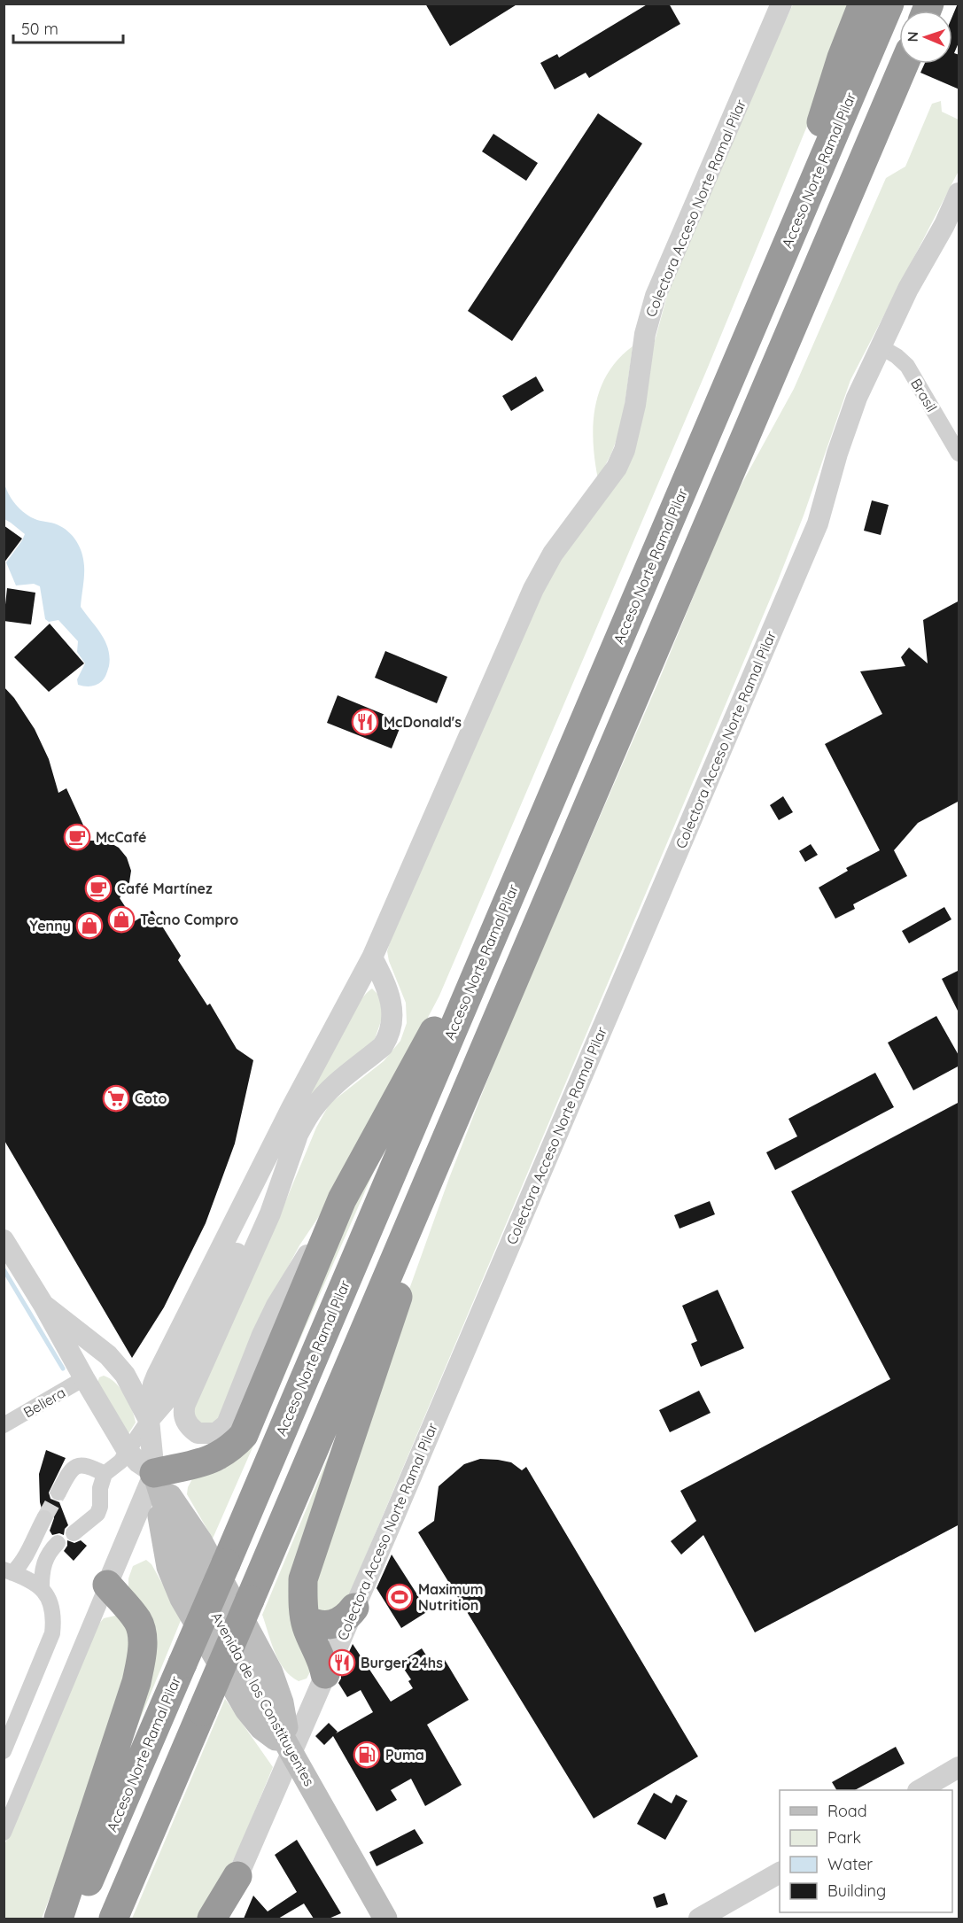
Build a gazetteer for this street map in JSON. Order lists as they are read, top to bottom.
{
  "streets": {
    "highway": ["Acceso Norte Ramal Pilar"],
    "main road": ["Avenida de los Constituyentes"],
    "street": ["Colectora Acceso Norte Ramal Pilar", "Brasil", "Beliera"]
  },
  "crossings": [
    ["Colectora Acceso Norte Ramal Pilar", "Brasil"],
    ["Colectora Acceso Norte Ramal Pilar", "Avenida de los Constituyentes"],
    ["Beliera", "Avenida de los Constituyentes"]
  ],
  "places": {
    "restaurant": ["McDonald's", "Burger 24hs"],
    "cafe": ["McCafé", "Café Martínez"],
    "shop": ["Tecno Compro", "Yenny"],
    "supermarket": ["Coto"],
    "sports": ["Maximum Nutrition"],
    "fuel station": ["Puma"]
  },
  "legend": [
    "Road",
    "Park",
    "Water",
    "Building"
  ],
  "scale_bar": "50 m",
  "north": "left"
}
